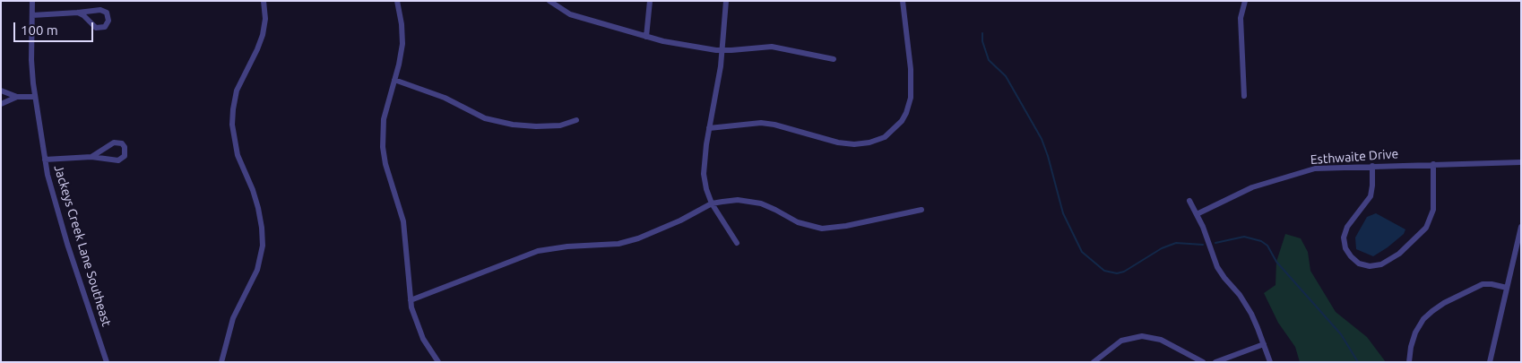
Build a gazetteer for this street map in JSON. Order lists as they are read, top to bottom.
{
  "streets": {
    "street": ["Esthwaite Drive", "Jackeys Creek Lane Southeast"]
  },
  "scale_bar": "100 m"
}
